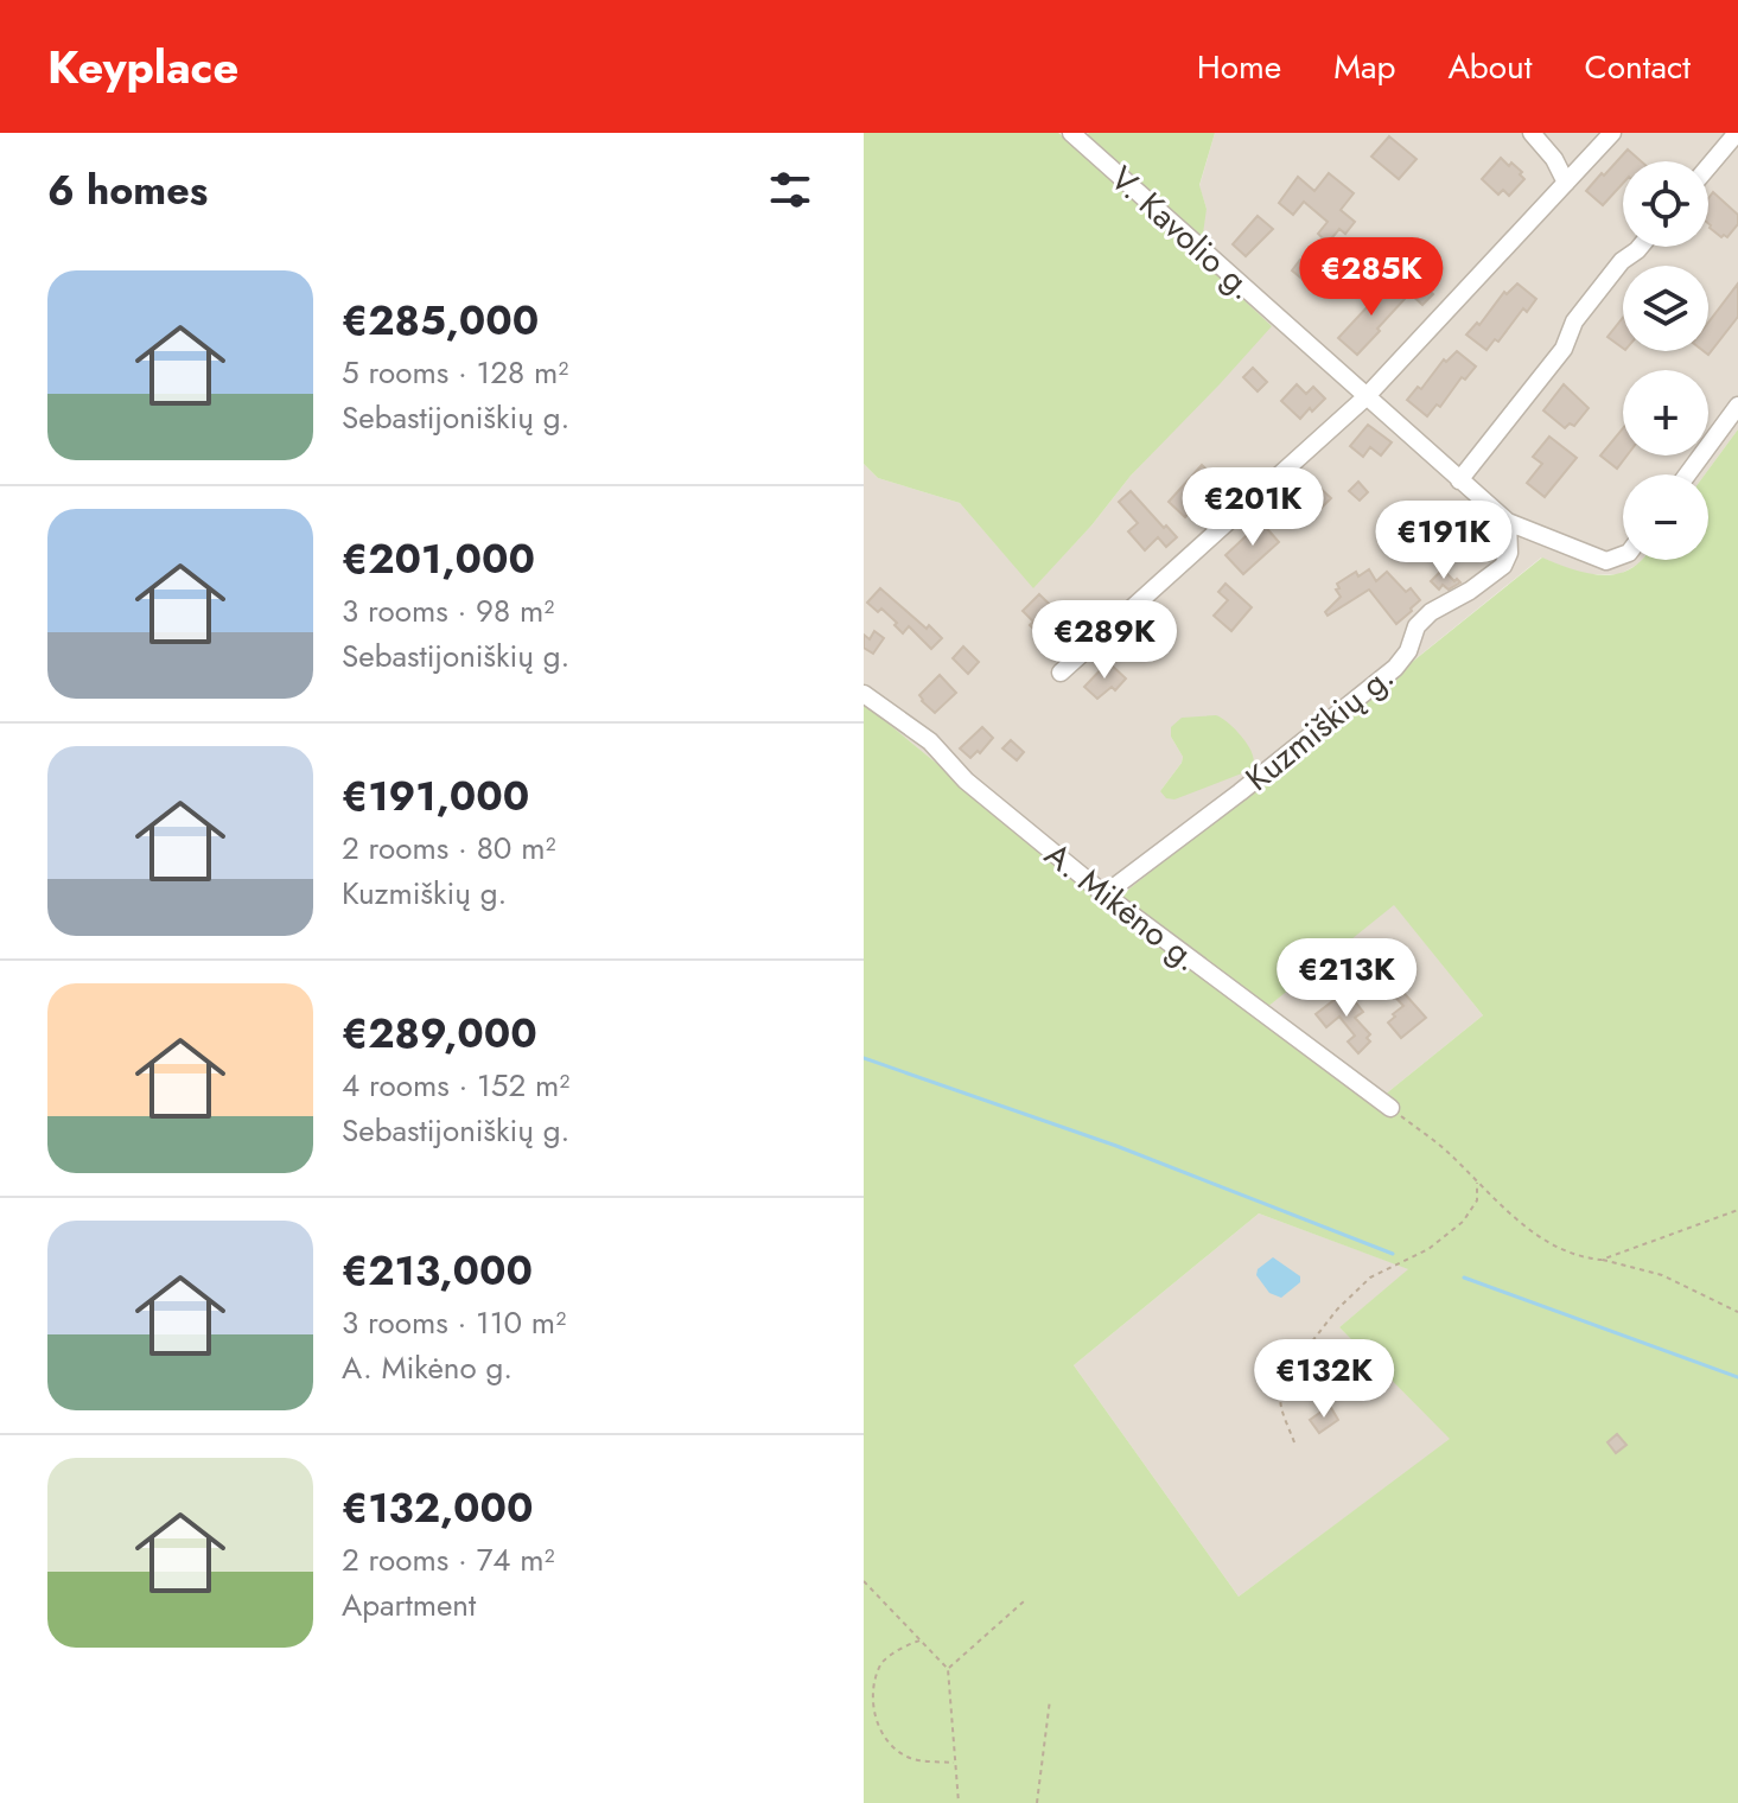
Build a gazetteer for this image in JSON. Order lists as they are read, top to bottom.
{
  "streets": {
    "street": ["V. Kavolio g.", "Kuzmiškių g.", "A. Mikėno g."]
  },
  "crossings": [
    ["V. Kavolio g.", "Kuzmiškių g."],
    ["Kuzmiškių g.", "A. Mikėno g."]
  ],
  "page": {
    "header": "Keyplace",
    "nav": [
      "Home",
      "Map",
      "About",
      "Contact"
    ],
    "heading": "6 homes",
    "map_buttons": ["+", "−"],
    "price": [
      "€285K",
      "€201K",
      "€191K",
      "€289K",
      "€213K",
      "€132K"
    ],
    "list": [
      {
        "name": "€285,000",
        "note": "5 rooms · 128 m² · Sebastijoniškių g."
      },
      {
        "name": "€201,000",
        "note": "3 rooms · 98 m² · Sebastijoniškių g."
      },
      {
        "name": "€191,000",
        "note": "2 rooms · 80 m² · Kuzmiškių g."
      },
      {
        "name": "€289,000",
        "note": "4 rooms · 152 m² · Sebastijoniškių g."
      },
      {
        "name": "€213,000",
        "note": "3 rooms · 110 m² · A. Mikėno g."
      },
      {
        "name": "€132,000",
        "note": "2 rooms · 74 m² · Apartment"
      }
    ]
  }
}
